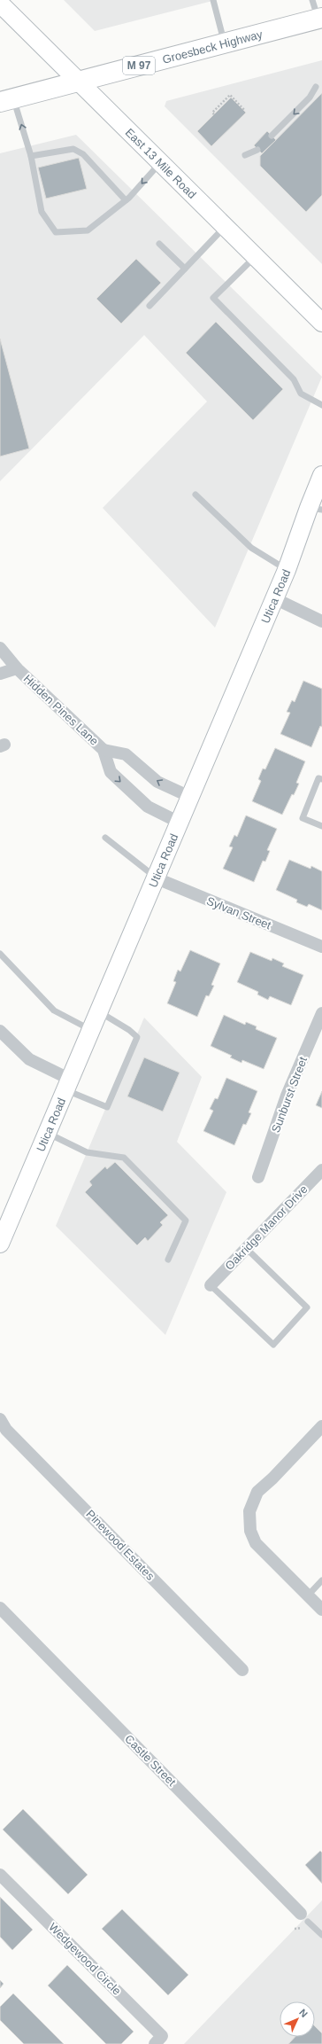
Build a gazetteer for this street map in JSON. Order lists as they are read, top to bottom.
{
  "streets": {
    "main road": [
      "Groesbeck Highway",
      "M 97",
      "East 13 Mile Road",
      "Utica Road"
    ],
    "street": [
      "Hidden Pines Lane",
      "Sylvan Street",
      "Sunburst Street",
      "Oakridge Manor Drive",
      "Pinewood Estates",
      "Castle Street",
      "Wedgewood Circle"
    ]
  },
  "crossings": [
    ["Groesbeck Highway", "East 13 Mile Road"],
    ["Utica Road", "Hidden Pines Lane"],
    ["Utica Road", "Sylvan Street"]
  ],
  "north": "top right"
}
